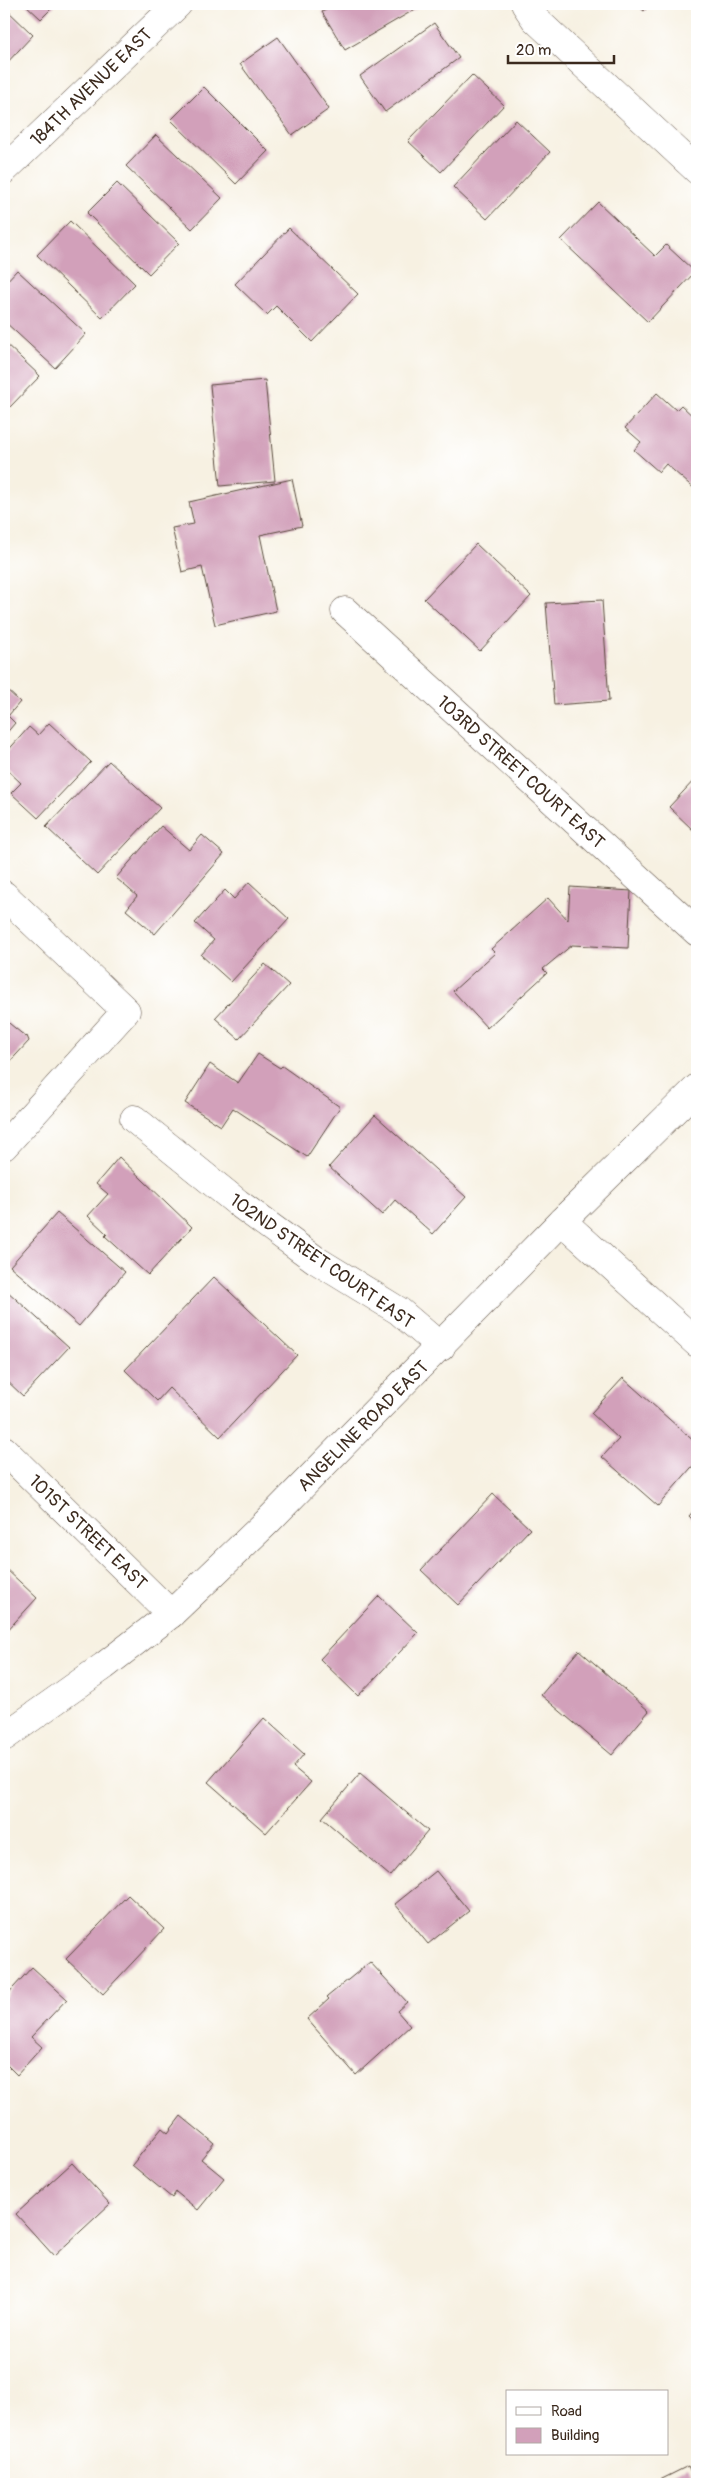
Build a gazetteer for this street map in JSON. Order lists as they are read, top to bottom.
{
  "streets": {
    "street": [
      "184TH AVENUE EAST",
      "103RD STREET COURT EAST",
      "102ND STREET COURT EAST",
      "ANGELINE ROAD EAST",
      "101ST STREET EAST"
    ]
  },
  "crossings": [
    ["102ND STREET COURT EAST", "ANGELINE ROAD EAST"],
    ["ANGELINE ROAD EAST", "101ST STREET EAST"]
  ],
  "legend": ["Road", "Building"],
  "scale_bar": "20 m"
}
